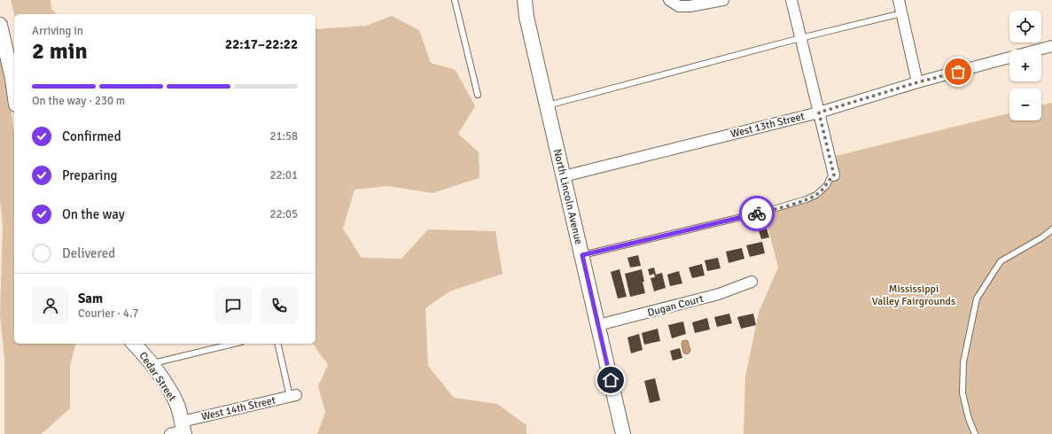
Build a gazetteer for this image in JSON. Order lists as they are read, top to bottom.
{
  "streets": {
    "street": [
      "West 13th Street",
      "North Lincoln Avenue",
      "Dugan Court",
      "Cedar Street",
      "West 14th Street"
    ]
  },
  "crossings": [
    ["West 13th Street", "North Lincoln Avenue"],
    ["North Lincoln Avenue", "Dugan Court"],
    ["Cedar Street", "West 14th Street"]
  ],
  "parks": ["Mississippi Valley Fairgrounds"],
  "page": {
    "map_buttons": ["+", "−"],
    "heading": ["2 min", "Arriving in", "22:17–22:22"],
    "panel": ["Sam", "Courier · 4.7"],
    "bar": "On the way · 230 m",
    "list": [
      ["Confirmed", "21:58"],
      ["Preparing", "22:01"],
      ["On the way", "22:05"],
      "Delivered"
    ]
  }
}
